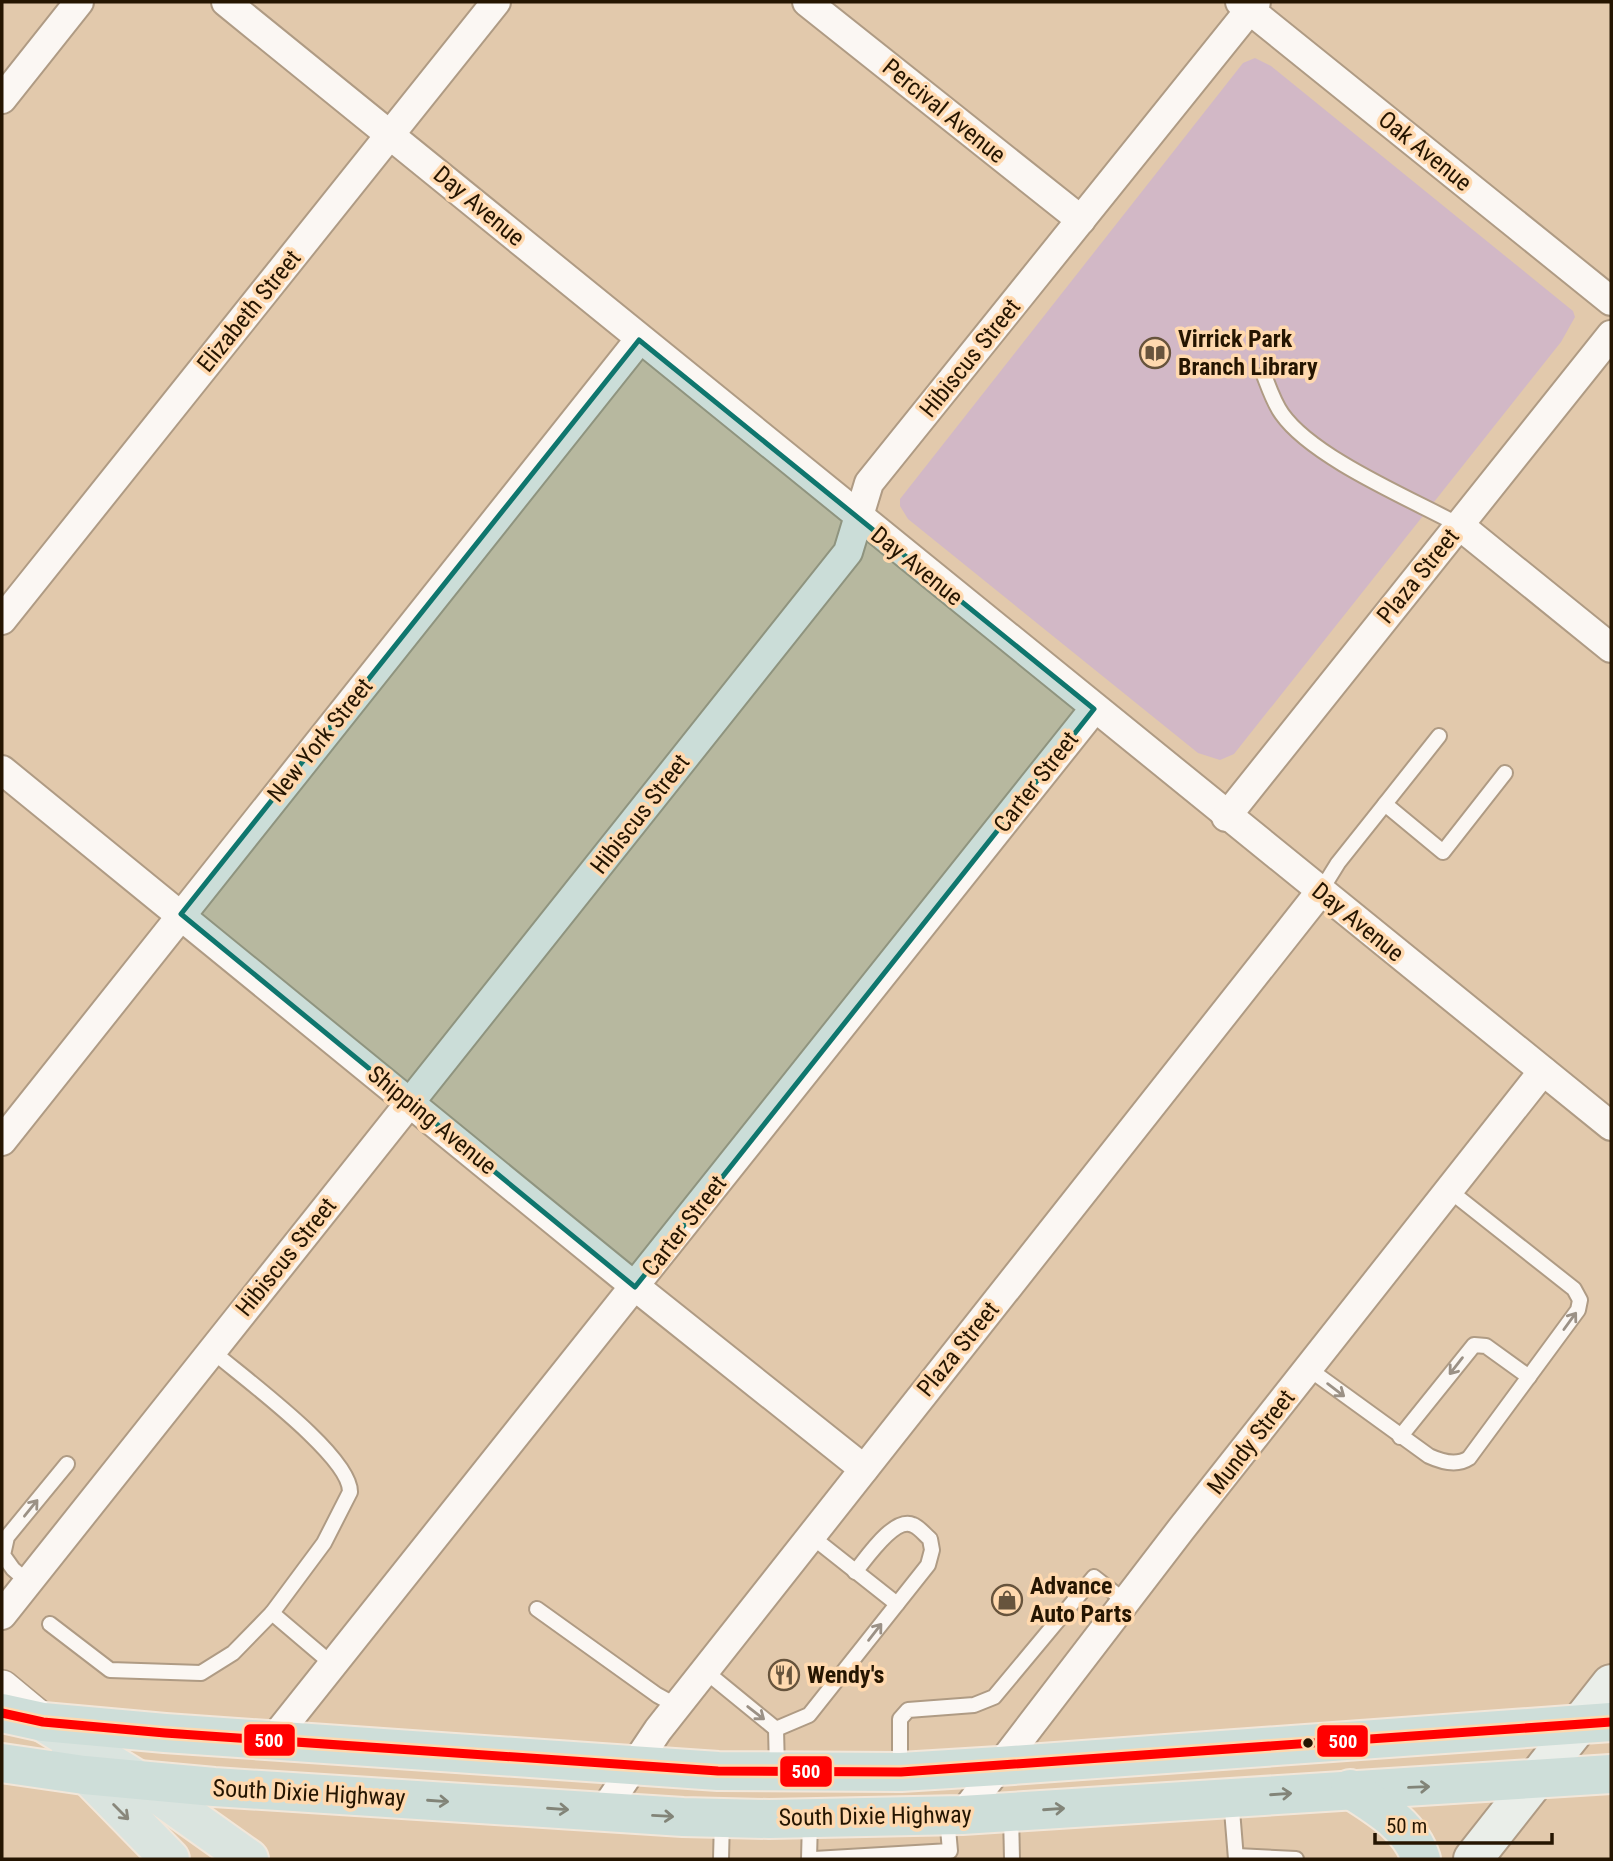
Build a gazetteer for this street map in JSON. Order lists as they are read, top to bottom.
{
  "streets": {
    "highway": ["South Dixie Highway"],
    "street": [
      "Percival Avenue",
      "Oak Avenue",
      "Day Avenue",
      "Elizabeth Street",
      "Hibiscus Street",
      "Plaza Street",
      "New York Street",
      "Carter Street",
      "Shipping Avenue",
      "Mundy Street"
    ]
  },
  "crossings": [
    ["Percival Avenue", "Hibiscus Street"],
    ["Oak Avenue", "Hibiscus Street"],
    ["Day Avenue", "Elizabeth Street"],
    ["Day Avenue", "Hibiscus Street"],
    ["Day Avenue", "Plaza Street"],
    ["Day Avenue", "New York Street"],
    ["Day Avenue", "Carter Street"],
    ["Day Avenue", "Mundy Street"],
    ["Hibiscus Street", "Shipping Avenue"],
    ["Plaza Street", "Shipping Avenue"],
    ["Plaza Street", "South Dixie Highway"],
    ["New York Street", "Shipping Avenue"],
    ["Carter Street", "Shipping Avenue"],
    ["Carter Street", "South Dixie Highway"],
    ["Mundy Street", "South Dixie Highway"]
  ],
  "places": {
    "library": ["Virrick Park Branch Library"],
    "shop": ["Advance Auto Parts"],
    "restaurant": ["Wendy's"]
  },
  "lines": ["transit line 500"],
  "scale_bar": "50 m"
}
